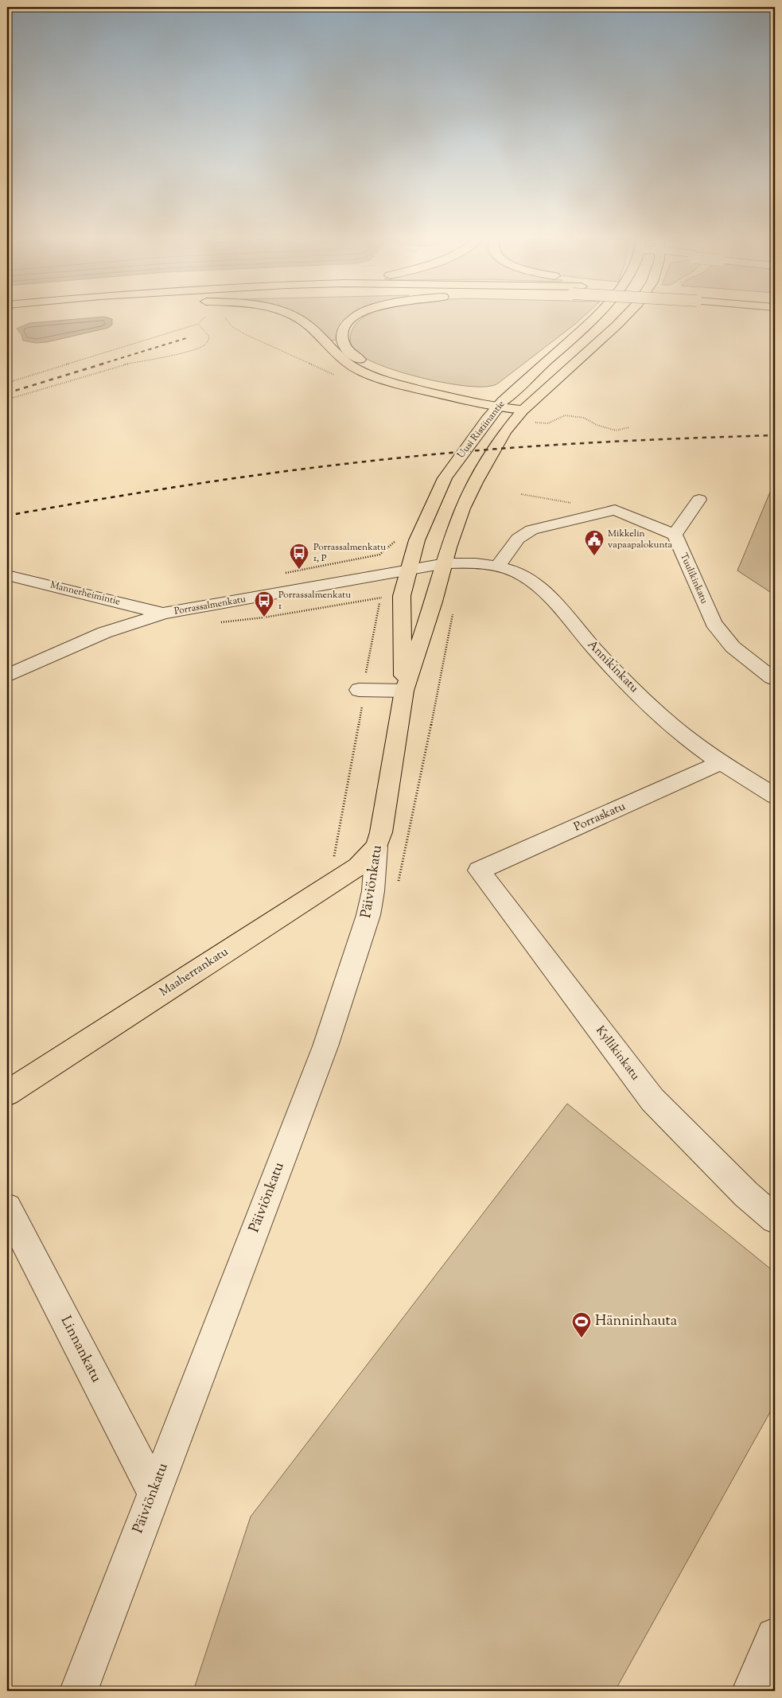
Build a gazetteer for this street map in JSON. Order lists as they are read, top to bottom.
{
  "streets": {
    "main road": ["Uusi Ristiinantie", "Päiviönkatu", "Maaherrankatu"],
    "street": [
      "Tuulikinkatu",
      "Mannerheimintie",
      "Porrassalmenkatu",
      "Annikinkatu",
      "Porraskatu",
      "Kyllikinkatu",
      "Linnankatu"
    ]
  },
  "crossings": [
    ["Uusi Ristiinantie", "Porrassalmenkatu"],
    ["Uusi Ristiinantie", "Annikinkatu"],
    ["Uusi Ristiinantie", "Päiviönkatu"],
    ["Mannerheimintie", "Porrassalmenkatu"],
    ["Porrassalmenkatu", "Annikinkatu"],
    ["Porrassalmenkatu", "Päiviönkatu"],
    ["Annikinkatu", "Porraskatu"],
    ["Annikinkatu", "Päiviönkatu"],
    ["Porraskatu", "Kyllikinkatu"],
    ["Päiviönkatu", "Maaherrankatu"],
    ["Päiviönkatu", "Linnankatu"]
  ],
  "places": {
    "public building": ["Mikkelin vapaapalokunta"],
    "bus stop": ["Porrassalmenkatu 1, P", "Porrassalmenkatu 1"],
    "sports": ["Hänninhauta"]
  }
}
